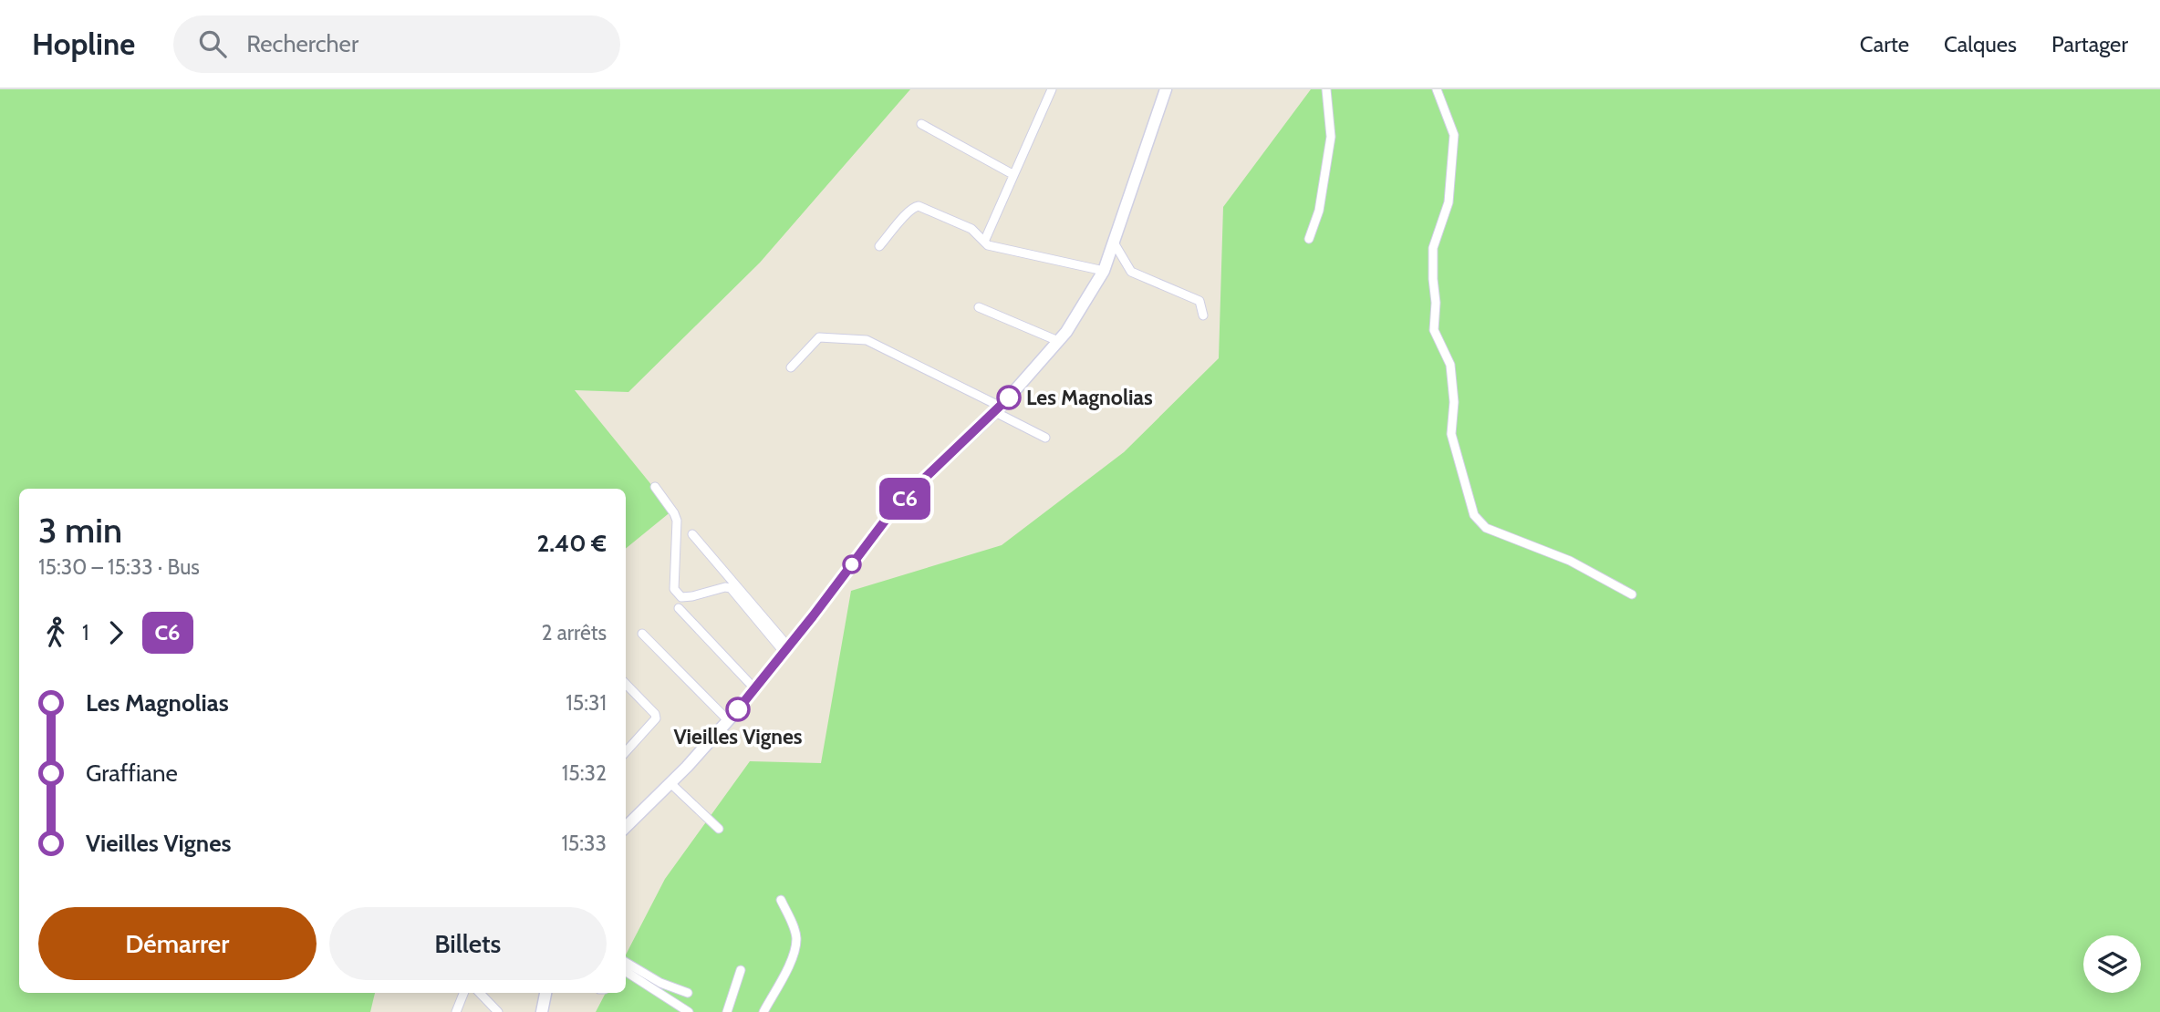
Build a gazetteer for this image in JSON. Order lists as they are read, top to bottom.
{
  "places": ["Les Magnolias", "Vieilles Vignes"],
  "lines": ["bus line C6"],
  "page": {
    "header": "Hopline",
    "search": "Rechercher",
    "nav": ["Carte", "Calques", "Partager"],
    "on_map": "C6",
    "heading": ["3 min", "15:30 – 15:33 · Bus", "2.40 €"],
    "legs": ["1", "C6", "2 arrêts"],
    "list": [
      {
        "name": "Les Magnolias",
        "value": "15:31"
      },
      {
        "name": "Graffiane",
        "value": "15:32"
      },
      {
        "name": "Vieilles Vignes",
        "value": "15:33"
      }
    ],
    "buttons": ["Démarrer", "Billets"]
  }
}
